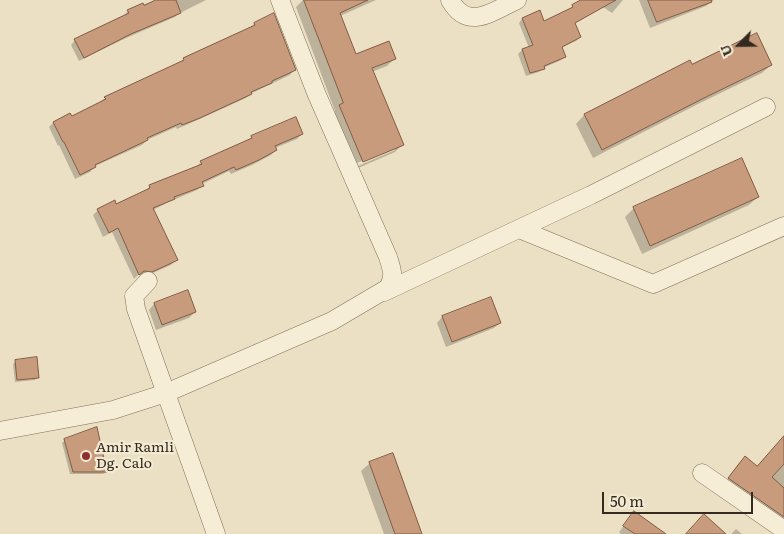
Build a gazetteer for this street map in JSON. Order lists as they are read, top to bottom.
{
  "places": ["Amir Ramli Dg. Calo"],
  "scale_bar": "50 m",
  "north": "bottom left"
}
